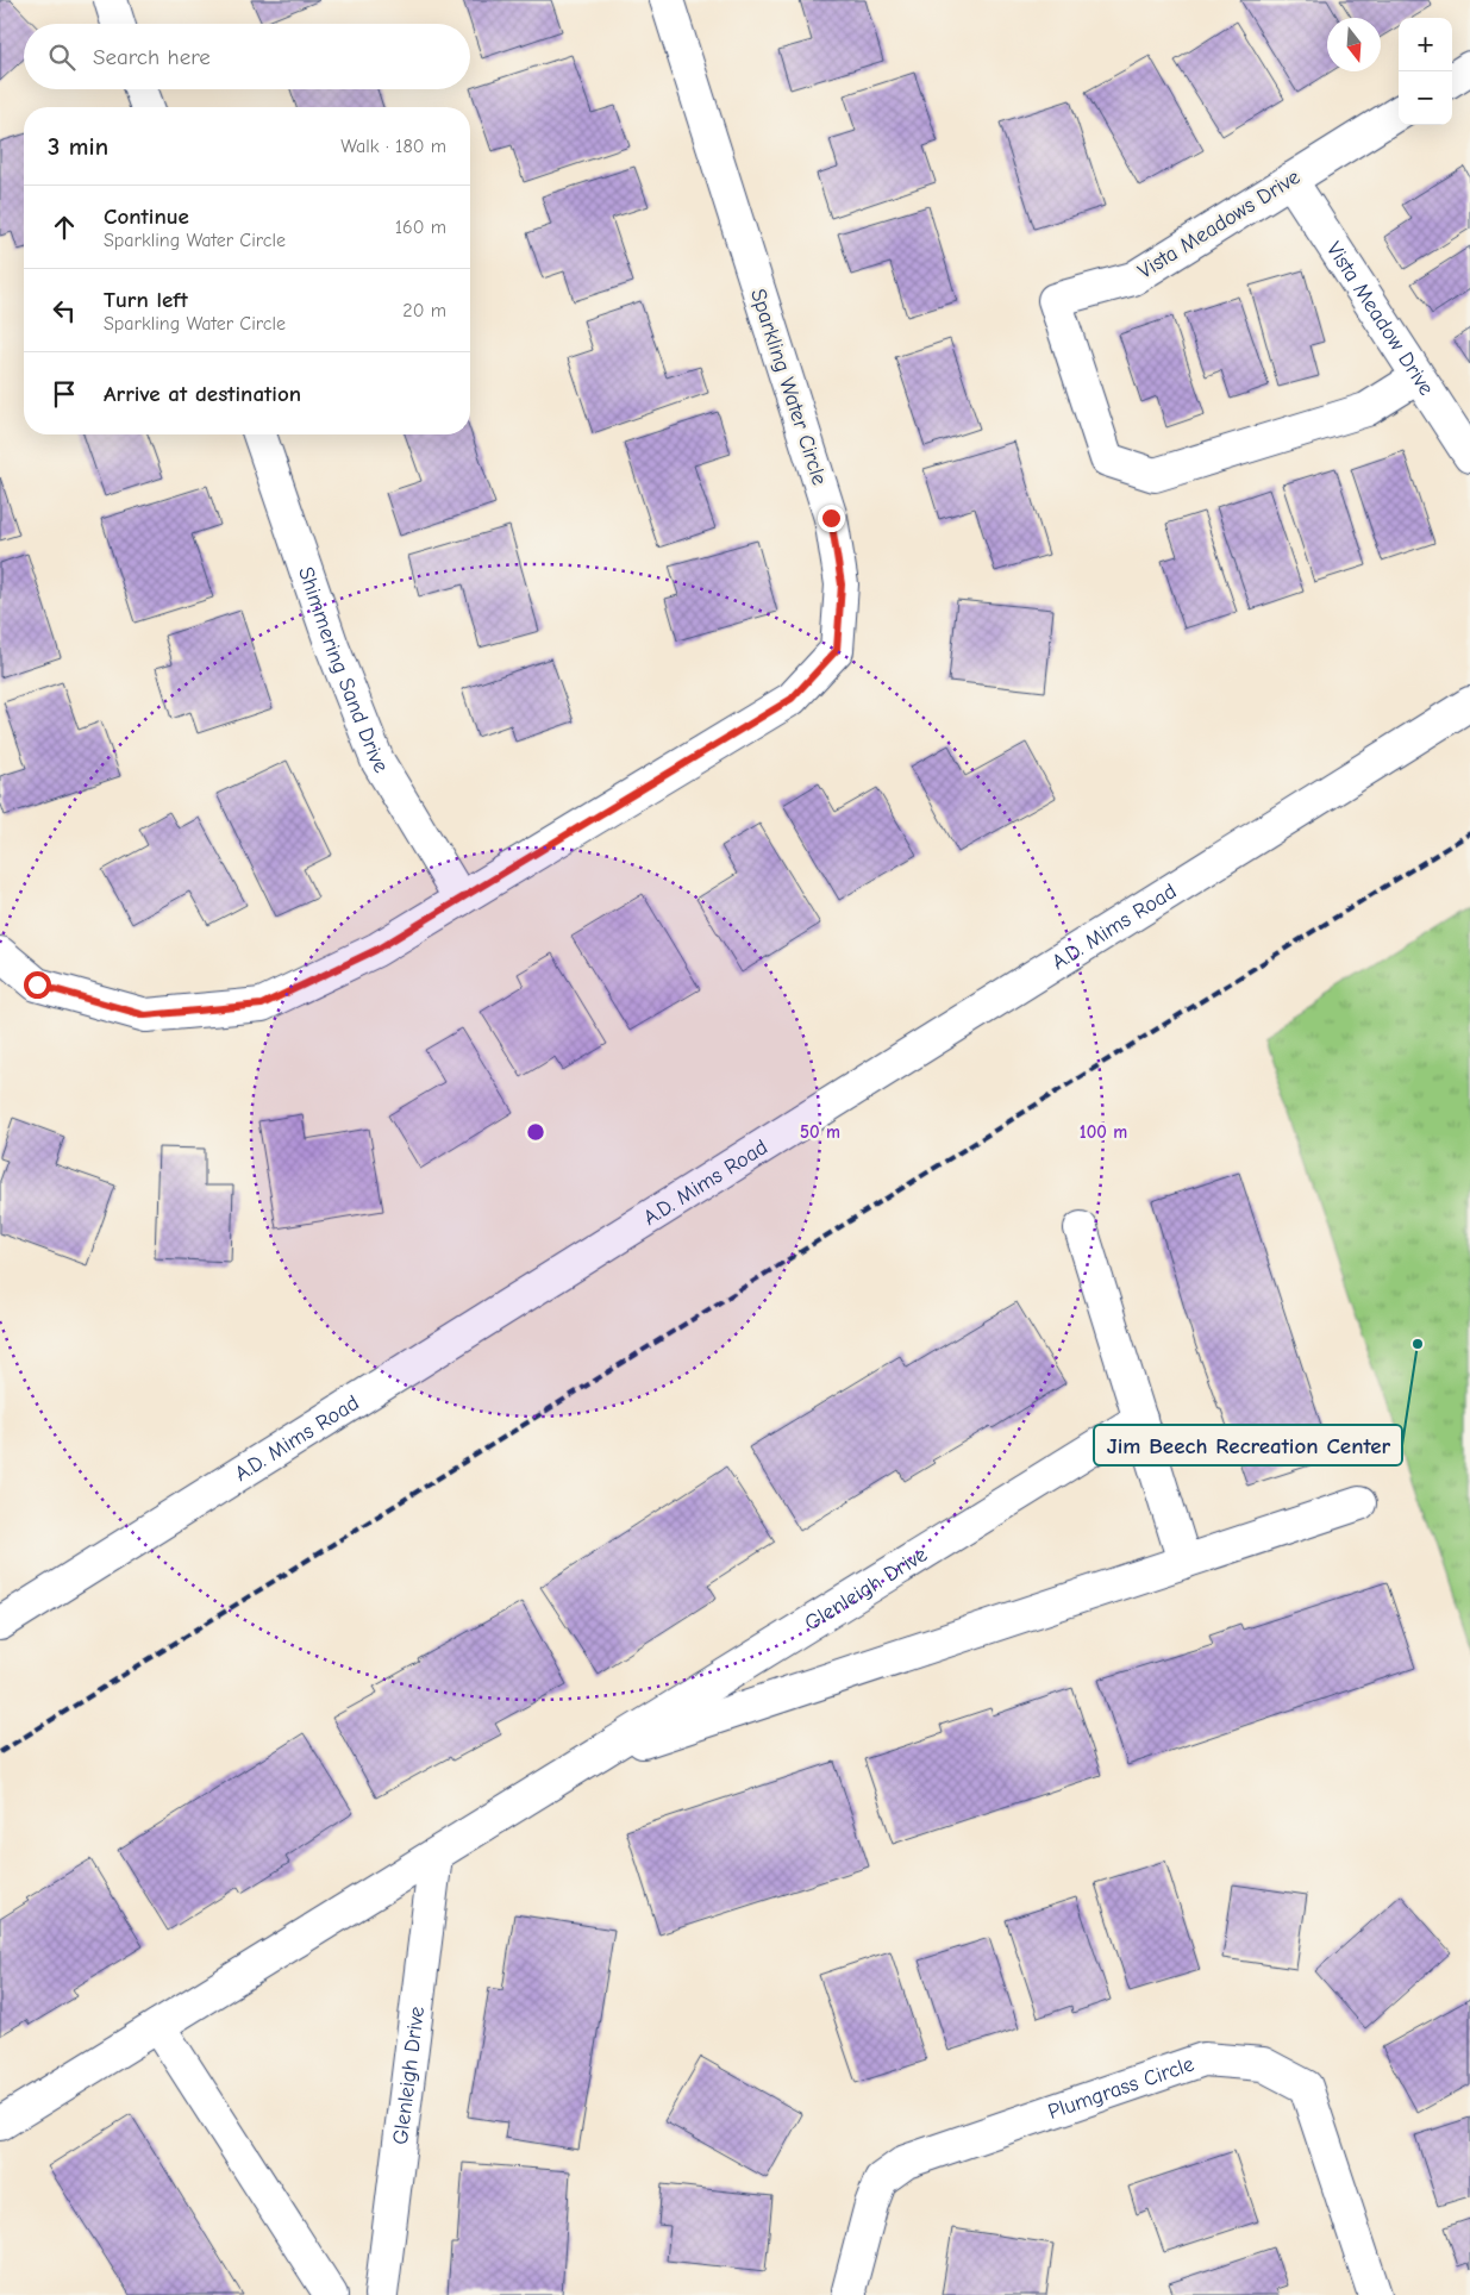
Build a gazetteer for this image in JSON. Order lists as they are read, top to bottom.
{
  "streets": {
    "street": [
      "Vista Meadows Drive",
      "Vista Meadow Drive",
      "Sparkling Water Circle",
      "Shimmering Sand Drive",
      "A.D. Mims Road",
      "Glenleigh Drive",
      "Plumgrass Circle"
    ]
  },
  "crossings": [
    ["Vista Meadows Drive", "Vista Meadow Drive"],
    ["Sparkling Water Circle", "Shimmering Sand Drive"]
  ],
  "places": ["Jim Beech Recreation Center"],
  "north": "bottom",
  "page": {
    "map_buttons": ["+", "−"],
    "search": "Search here",
    "heading": ["3 min", "Walk · 180 m"],
    "list": [
      ["Continue", "Sparkling Water Circle", "160 m"],
      ["Turn left", "Sparkling Water Circle", "20 m"],
      "Arrive at destination"
    ]
  },
  "rings": ["50 m", "100 m"]
}
